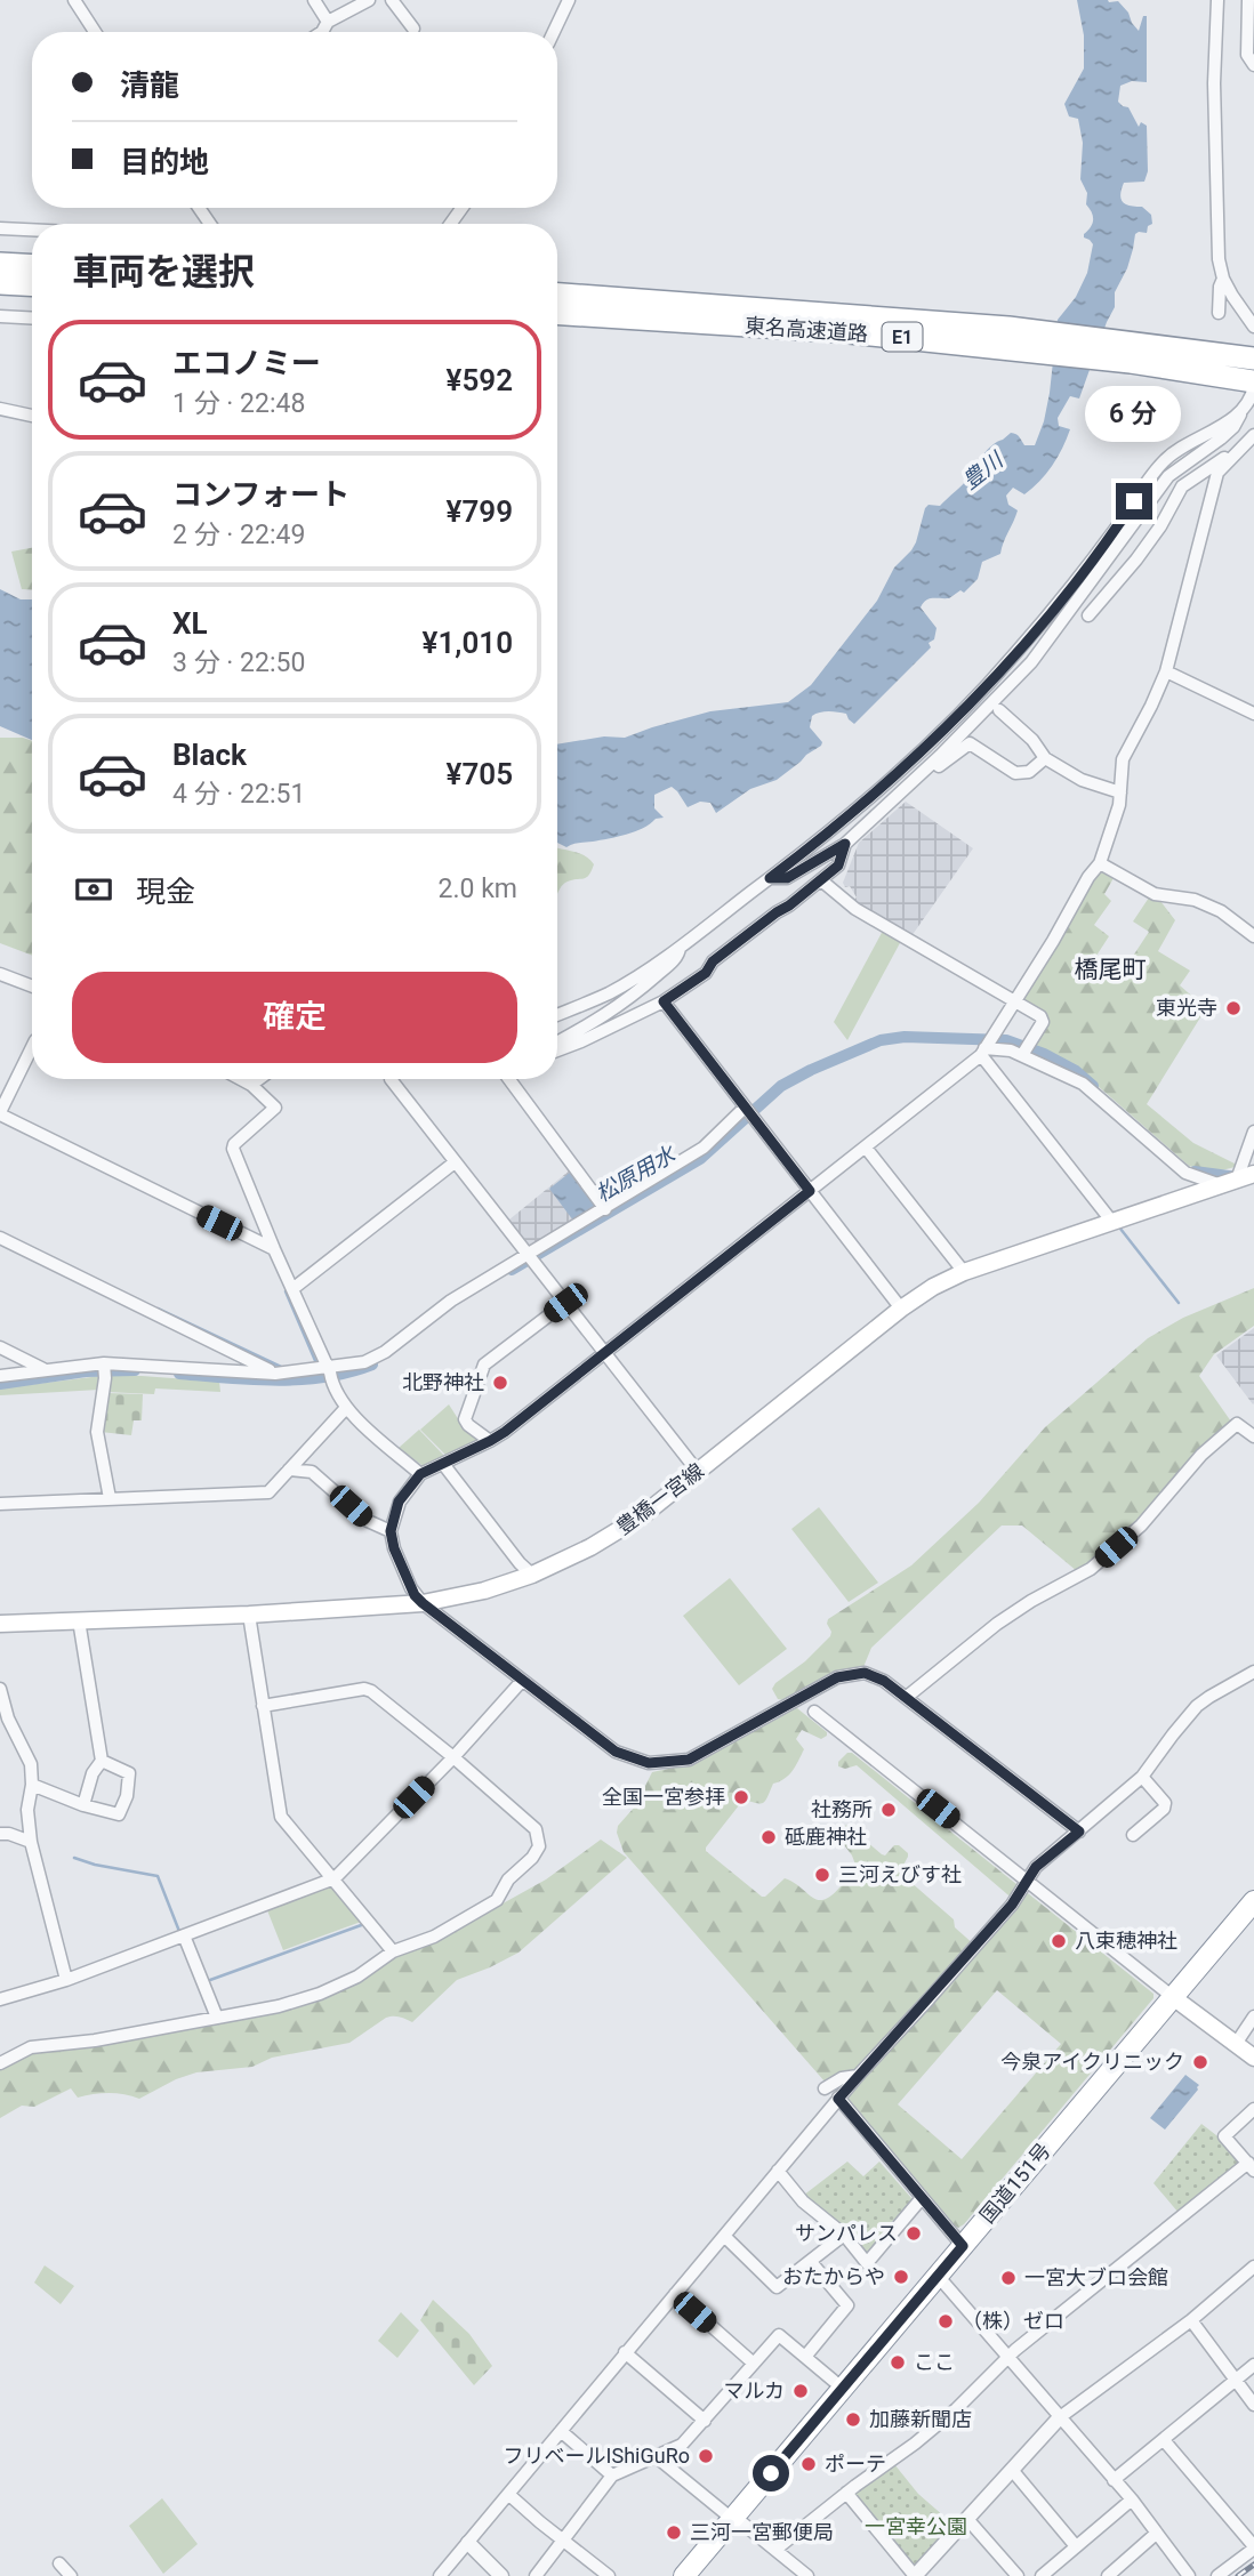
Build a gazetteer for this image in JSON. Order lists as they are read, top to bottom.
{
  "streets": {
    "highway": ["東名高速道路", "E1", "国道151号"],
    "main road": ["豊橋一宮線"]
  },
  "districts": ["橋尾町"],
  "water": ["豊川", "松原用水"],
  "parks": ["一宮幸公園"],
  "places": [
    "東光寺",
    "北野神社",
    "全国一宮参拝",
    "社務所",
    "砥鹿神社",
    "三河えびす社",
    "八束穂神社",
    "今泉アイクリニック",
    "サンパレス",
    "おたからや",
    "一宮大ブロ会館",
    "（株）ゼロ",
    "ここ",
    "マルカ",
    "加藤新聞店",
    "フリベールIShiGuRo",
    "ポーテ",
    "三河一宮郵便局"
  ],
  "page": {
    "banner": ["清龍", "目的地"],
    "heading": "車両を選択",
    "list": [
      {
        "name": "エコノミー",
        "note": "1 分 · 22:48",
        "value": "¥592"
      },
      {
        "name": "コンフォート",
        "note": "2 分 · 22:49",
        "value": "¥799"
      },
      {
        "name": "XL",
        "note": "3 分 · 22:50",
        "value": "¥1,010"
      },
      {
        "name": "Black",
        "note": "4 分 · 22:51",
        "value": "¥705"
      }
    ],
    "bubble": "6 分",
    "pay": ["現金", "2.0 km"],
    "buttons": "確定"
  }
}
